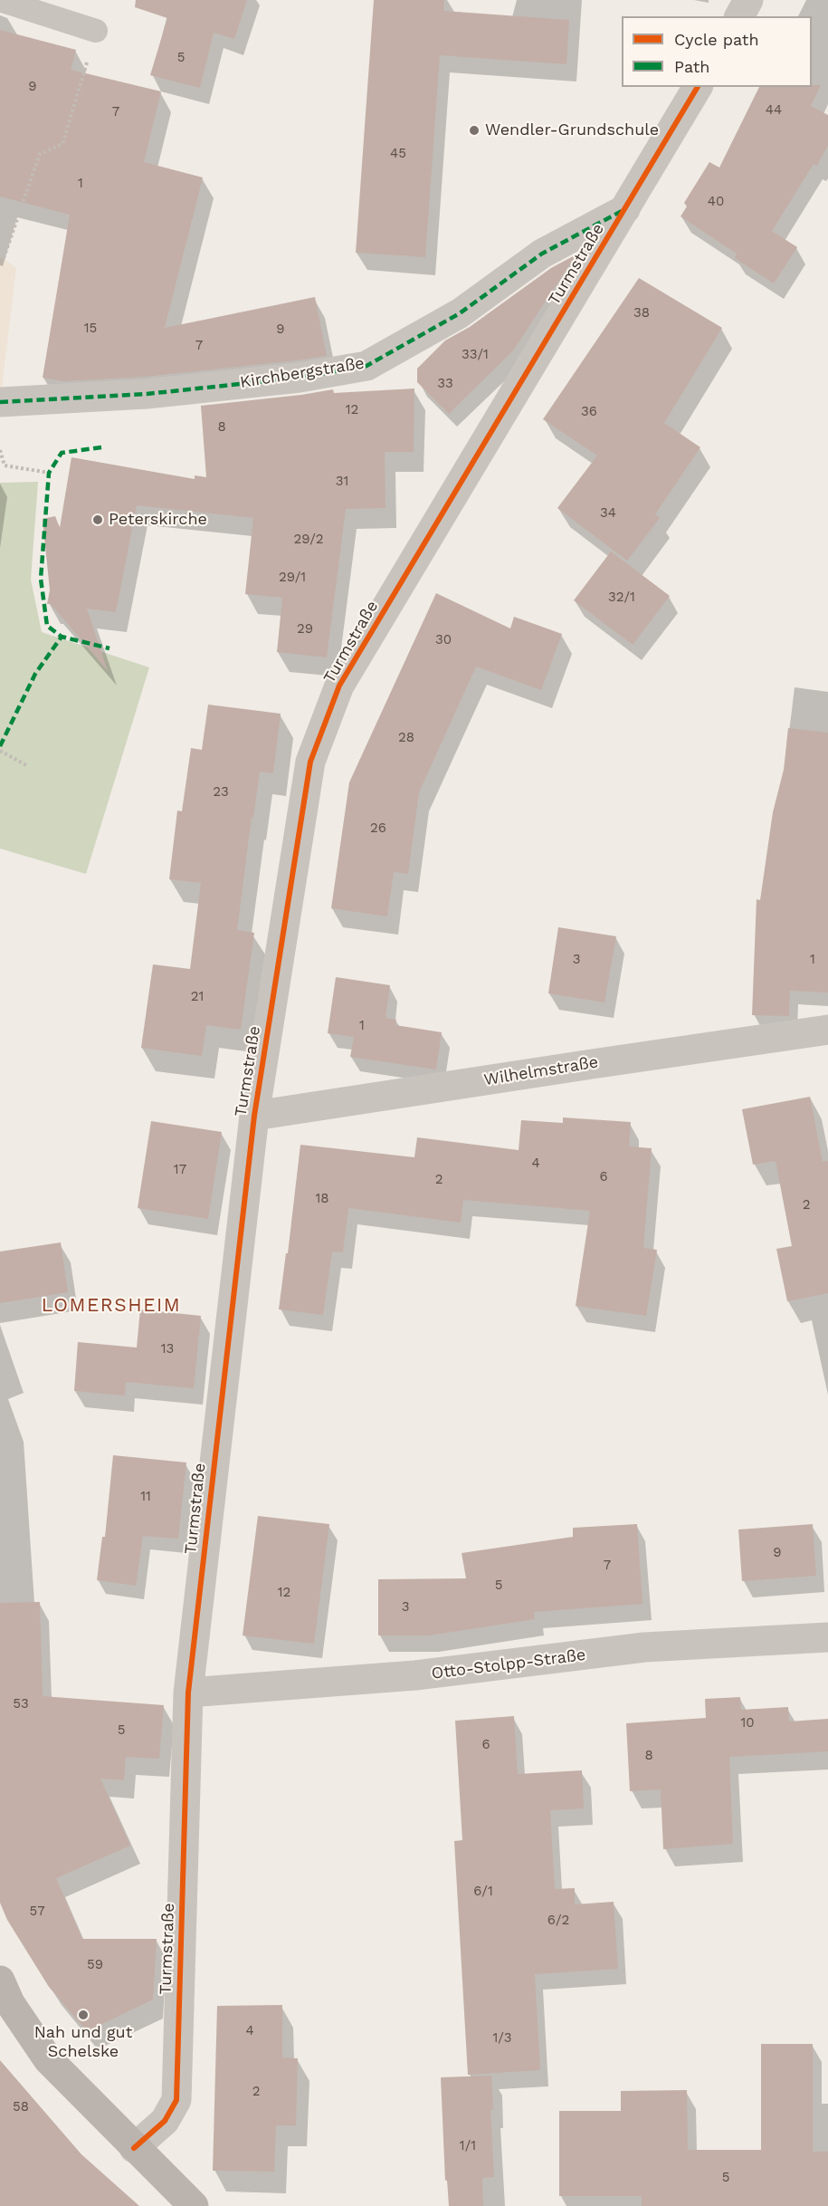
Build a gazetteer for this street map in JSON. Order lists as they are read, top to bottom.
{
  "streets": {
    "street": [
      "Turmstraße",
      "Kirchbergstraße",
      "Wilhelmstraße",
      "Otto-Stolpp-Straße"
    ]
  },
  "crossings": [
    ["Turmstraße", "Kirchbergstraße"],
    ["Turmstraße", "Wilhelmstraße"],
    ["Turmstraße", "Otto-Stolpp-Straße"]
  ],
  "districts": ["LOMERSHEIM"],
  "places": ["Wendler-Grundschule", "Peterskirche", "Nah und gut Schelske"],
  "house_numbers": [
    "5",
    "9",
    "44",
    "7",
    "45",
    "1",
    "40",
    "38",
    "15",
    "9",
    "7",
    "33/1",
    "33",
    "12",
    "36",
    "8",
    "31",
    "34",
    "29/2",
    "29/1",
    "32/1",
    "29",
    "30",
    "28",
    "23",
    "26",
    "3",
    "1",
    "21",
    "1",
    "4",
    "17",
    "6",
    "2",
    "18",
    "2",
    "13",
    "11",
    "9",
    "7",
    "5",
    "12",
    "3",
    "53",
    "10",
    "5",
    "6",
    "8",
    "6/1",
    "57",
    "6/2",
    "59",
    "4",
    "1/3",
    "2",
    "58",
    "1/1",
    "5"
  ],
  "legend": ["Cycle path", "Path"]
}
